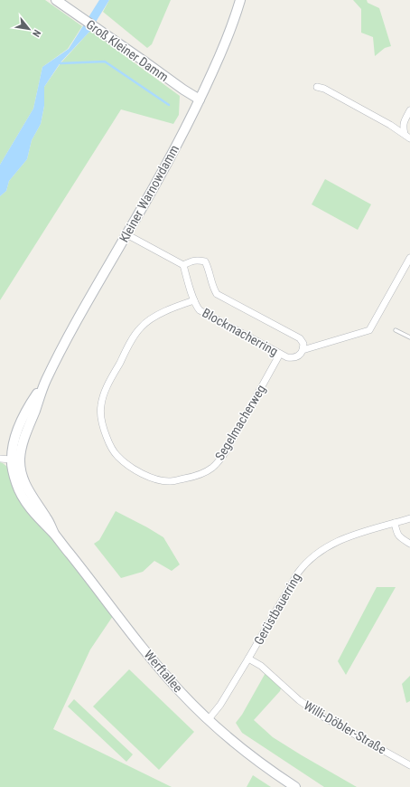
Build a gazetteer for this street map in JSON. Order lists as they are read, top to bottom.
{
  "streets": {
    "street": [
      "Groß Kleiner Damm",
      "Kleiner Warnowdamm",
      "Blockmacherring",
      "Segelmacherweg",
      "Gerüstbauerring",
      "Werftallee",
      "Willi-Döbler-Straße"
    ]
  },
  "crossings": [
    ["Groß Kleiner Damm", "Kleiner Warnowdamm"],
    ["Kleiner Warnowdamm", "Werftallee"],
    ["Blockmacherring", "Segelmacherweg"],
    ["Gerüstbauerring", "Werftallee"],
    ["Gerüstbauerring", "Willi-Döbler-Straße"]
  ],
  "north": "bottom right"
}
